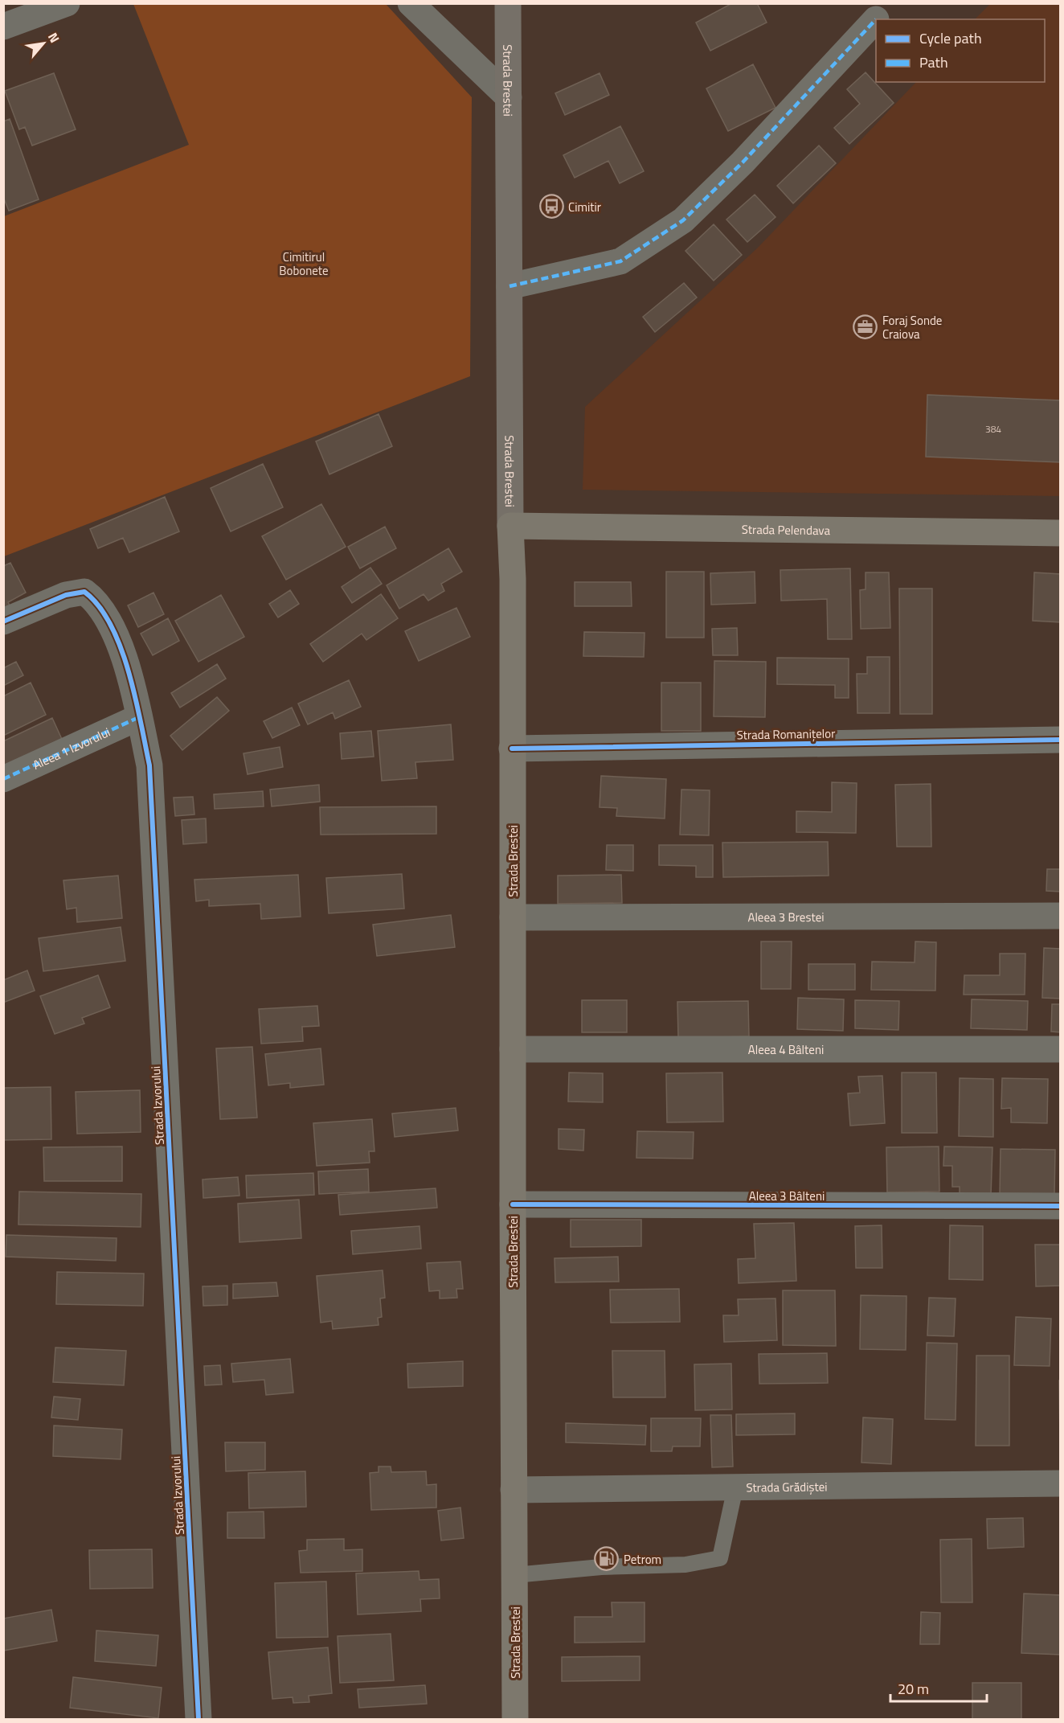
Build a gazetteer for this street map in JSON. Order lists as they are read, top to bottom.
{
  "streets": {
    "main road": ["Strada Brestei", "Strada Pelendava"],
    "street": [
      "Strada Romanițelor",
      "Aleea 1 Izvorului",
      "Aleea 3 Brestei",
      "Aleea 4 Bâlteni",
      "Strada Izvorului",
      "Aleea 3 Bâlteni",
      "Strada Grădiștei"
    ]
  },
  "crossings": [
    ["Strada Brestei", "Strada Pelendava"],
    ["Strada Brestei", "Strada Romanițelor"],
    ["Strada Brestei", "Aleea 3 Brestei"],
    ["Strada Brestei", "Aleea 4 Bâlteni"],
    ["Strada Brestei", "Aleea 3 Bâlteni"],
    ["Strada Brestei", "Strada Grădiștei"],
    ["Aleea 1 Izvorului", "Strada Izvorului"]
  ],
  "parks": ["Cimitirul Bobonete"],
  "places": {
    "bus stop": ["Cimitir"],
    "office": ["Foraj Sonde Craiova"],
    "fuel station": ["Petrom"]
  },
  "house_numbers": ["384"],
  "legend": ["Cycle path", "Path"],
  "scale_bar": "20 m",
  "north": "top right"
}
